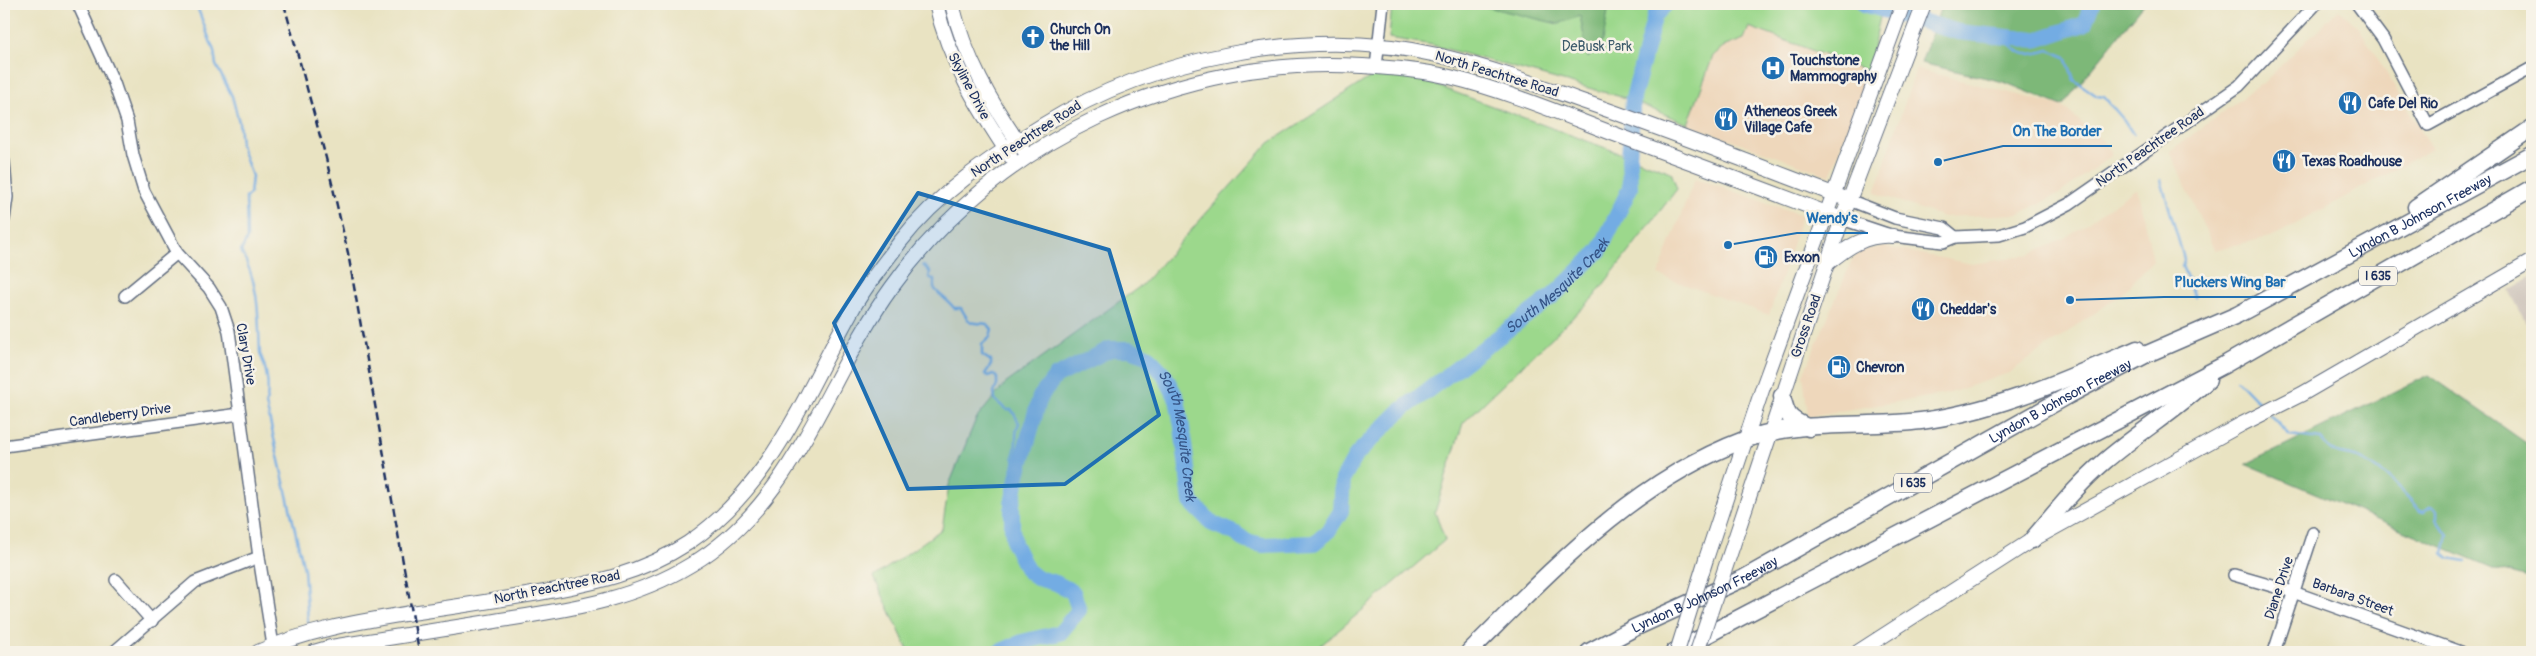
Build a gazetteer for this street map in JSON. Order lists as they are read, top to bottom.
{
  "streets": {
    "highway": ["Lyndon B Johnson Freeway", "I 635"],
    "main road": ["North Peachtree Road", "Skyline Drive", "Gross Road"],
    "street": [
      "Clary Drive",
      "Candleberry Drive",
      "Diane Drive",
      "Barbara Street"
    ]
  },
  "crossings": [
    ["North Peachtree Road", "Skyline Drive"],
    ["North Peachtree Road", "Gross Road"],
    ["North Peachtree Road", "Clary Drive"],
    ["I 635", "Gross Road"],
    ["Clary Drive", "Candleberry Drive"],
    ["Diane Drive", "Barbara Street"]
  ],
  "water": ["South Mesquite Creek"],
  "parks": ["DeBusk Park"],
  "places": {
    "church": ["Church On the Hill"],
    "hospital": ["Touchstone Mammography"],
    "restaurant": [
      "Cafe Del Rio",
      "Atheneos Greek Village Cafe",
      "Texas Roadhouse",
      "Cheddar's"
    ],
    "other": ["On The Border", "Wendy's", "Pluckers Wing Bar"],
    "fuel station": ["Exxon", "Chevron"]
  }
}
